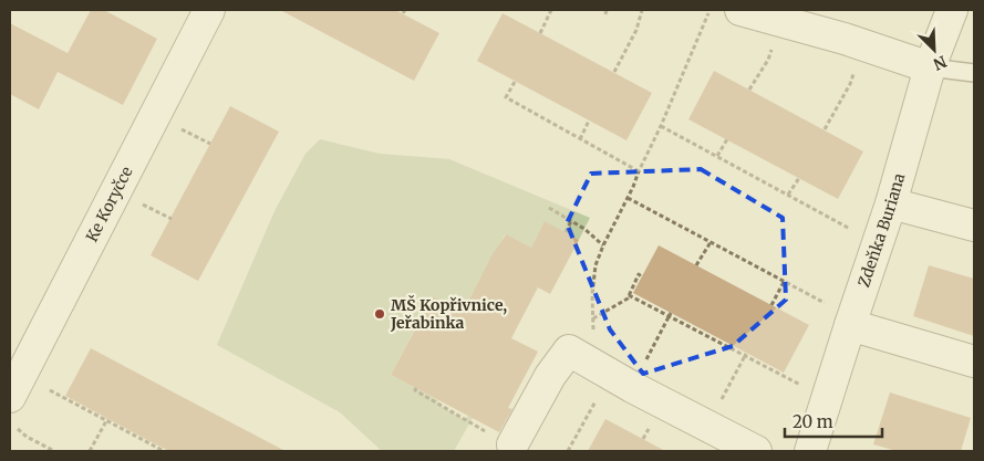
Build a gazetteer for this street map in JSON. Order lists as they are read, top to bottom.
{
  "streets": {
    "street": ["Ke Koryčce", "Zdeňka Buriana"]
  },
  "places": ["MŠ Kopřivnice, Jeřabinka"],
  "scale_bar": "20 m",
  "north": "bottom right"
}
